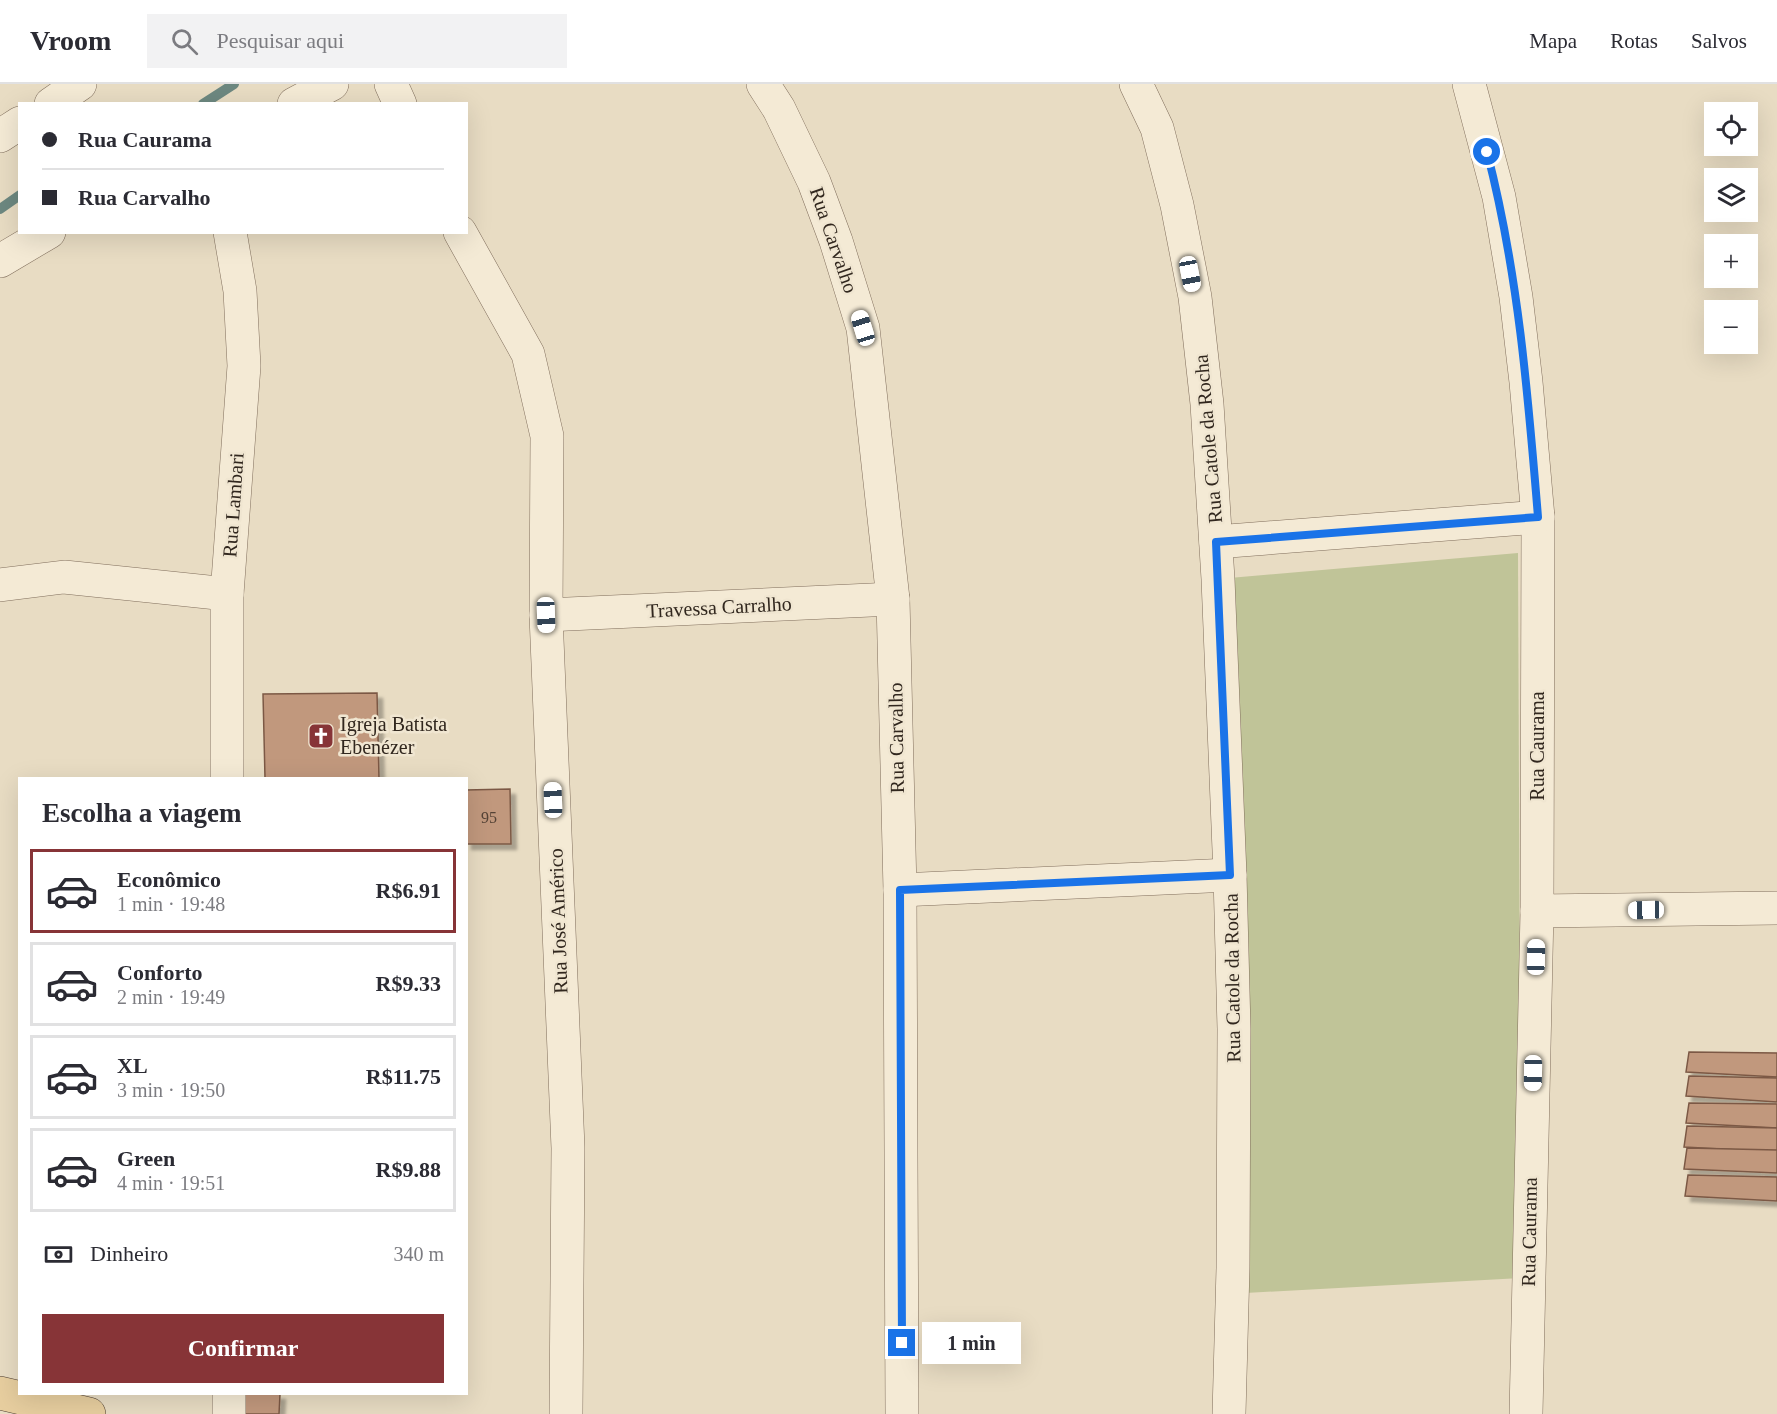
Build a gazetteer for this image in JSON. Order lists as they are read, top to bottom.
{
  "streets": {
    "street": [
      "Rua Carvalho",
      "Rua Catole da Rocha",
      "Rua Lambari",
      "Travessa Carralho",
      "Rua Caurama",
      "Rua José Américo"
    ]
  },
  "crossings": [
    ["Rua Carvalho", "Travessa Carralho"],
    ["Travessa Carralho", "Rua José Américo"]
  ],
  "places": {
    "church": ["Igreja Batista Ebenézer"]
  },
  "house_numbers": ["95"],
  "page": {
    "header": "Vroom",
    "search": "Pesquisar aqui",
    "nav": ["Mapa", "Rotas", "Salvos"],
    "map_buttons": ["+", "−"],
    "banner": ["Rua Caurama", "Rua Carvalho"],
    "heading": "Escolha a viagem",
    "list": [
      {
        "name": "Econômico",
        "note": "1 min · 19:48",
        "value": "R$6.91"
      },
      {
        "name": "Conforto",
        "note": "2 min · 19:49",
        "value": "R$9.33"
      },
      {
        "name": "XL",
        "note": "3 min · 19:50",
        "value": "R$11.75"
      },
      {
        "name": "Green",
        "note": "4 min · 19:51",
        "value": "R$9.88"
      }
    ],
    "pay": ["Dinheiro", "340 m"],
    "buttons": "Confirmar",
    "bubble": "1 min"
  }
}
